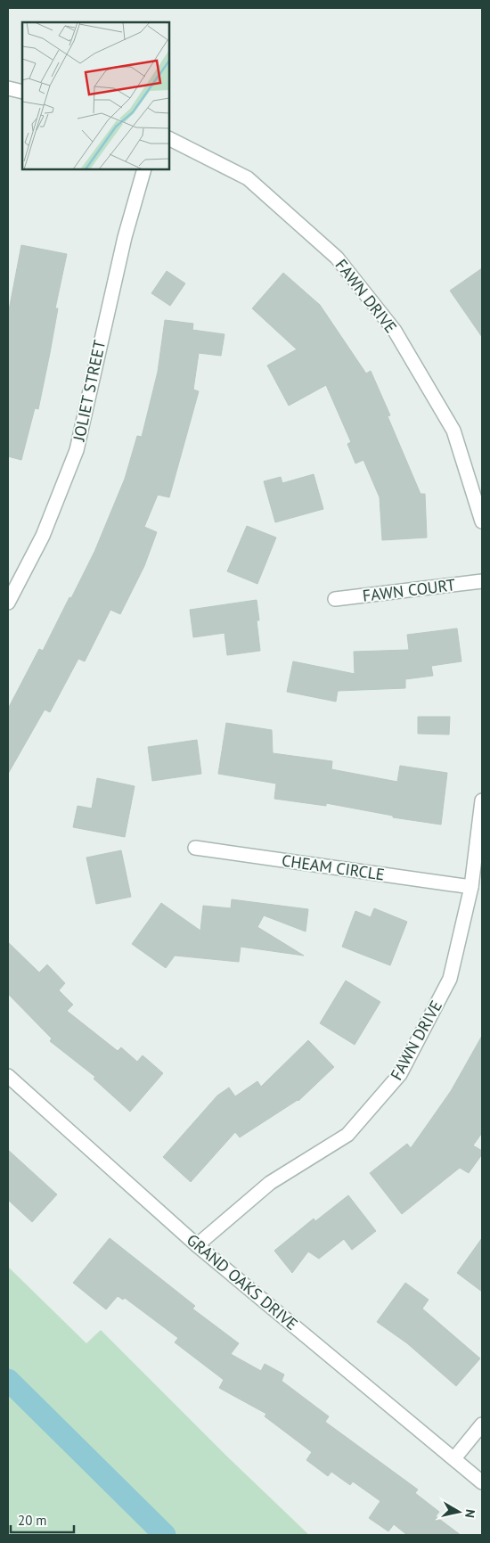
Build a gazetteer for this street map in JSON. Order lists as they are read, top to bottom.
{
  "streets": {
    "street": [
      "FAWN DRIVE",
      "JOLIET STREET",
      "FAWN COURT",
      "CHEAM CIRCLE",
      "GRAND OAKS DRIVE"
    ]
  },
  "crossings": [
    ["FAWN DRIVE", "CHEAM CIRCLE"],
    ["FAWN DRIVE", "GRAND OAKS DRIVE"]
  ],
  "scale_bar": "20 m",
  "north": "right"
}
